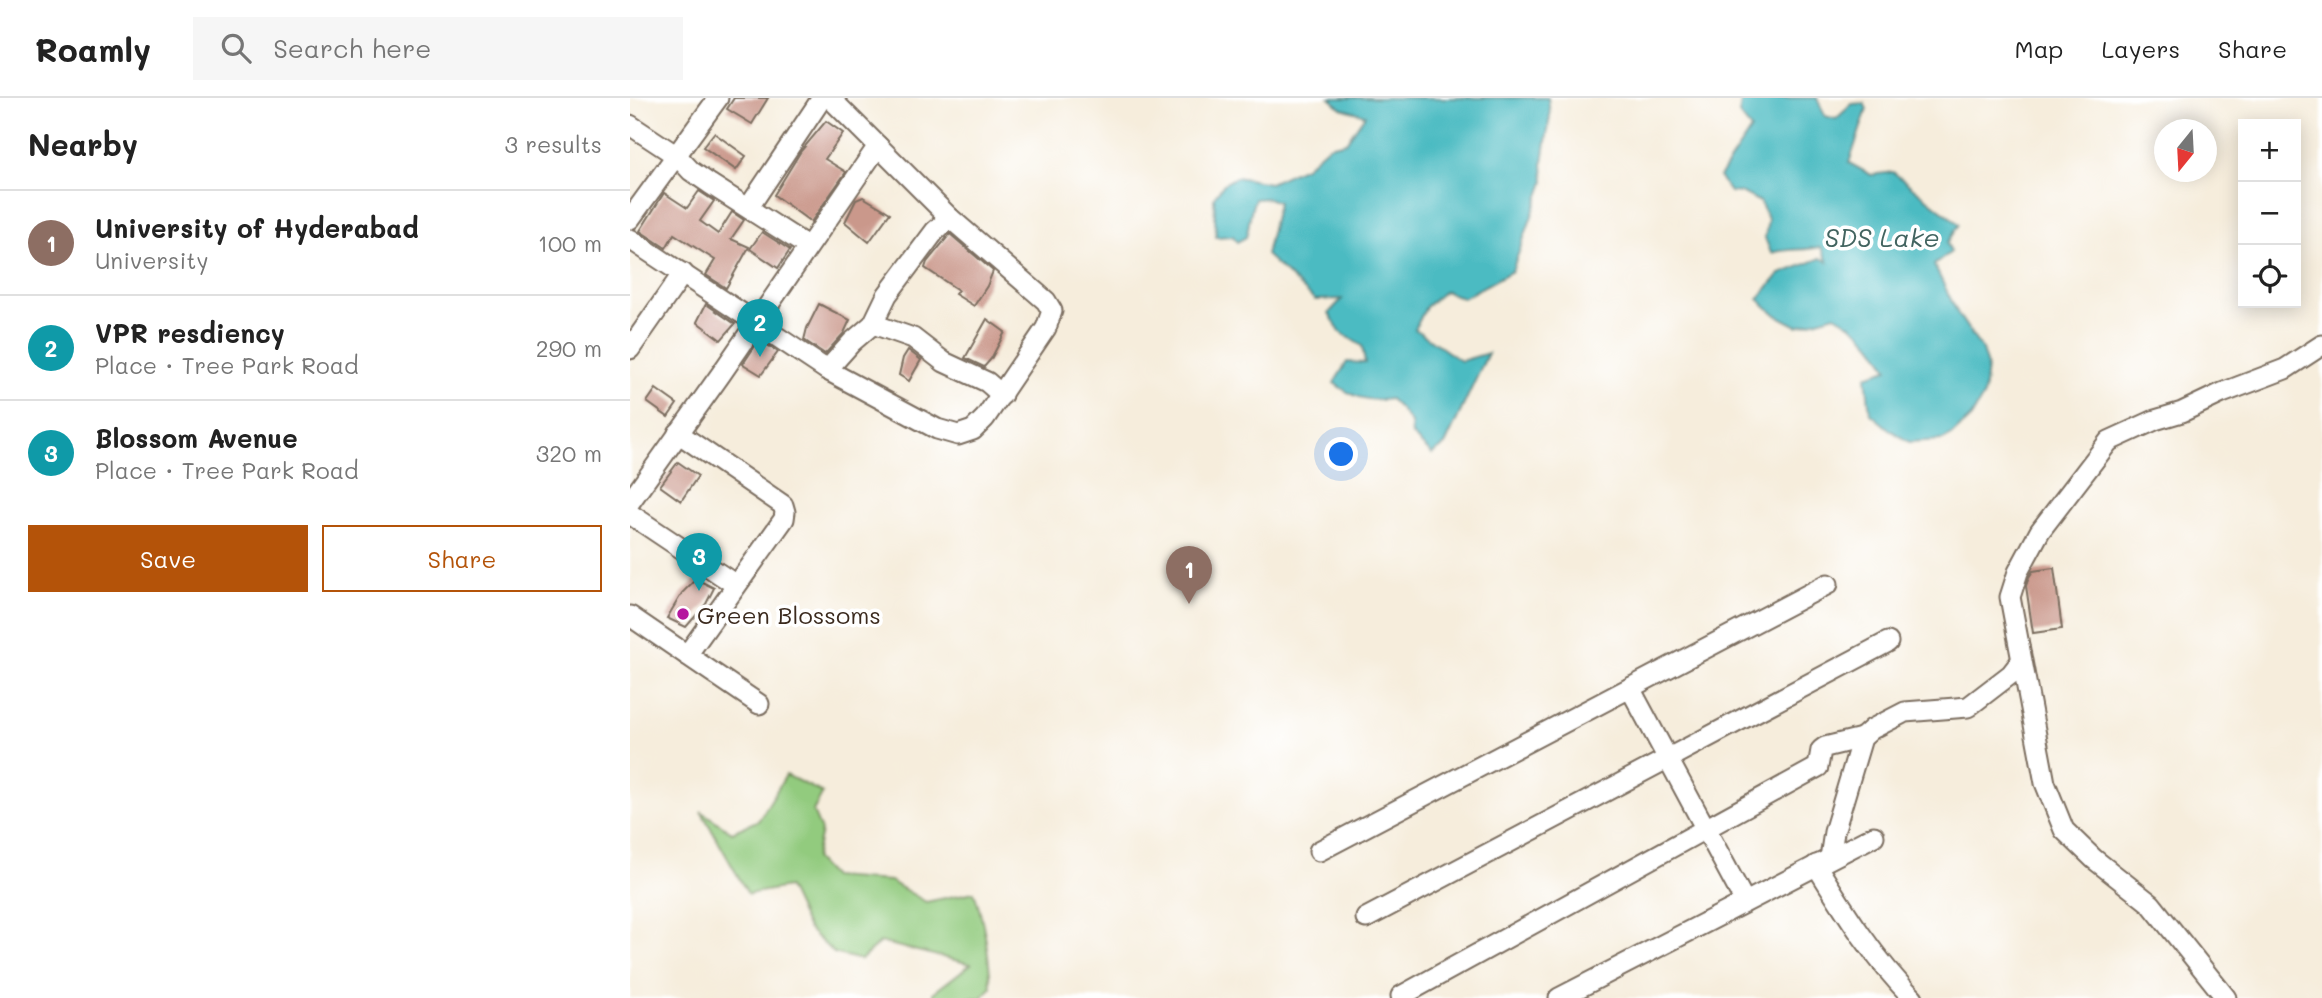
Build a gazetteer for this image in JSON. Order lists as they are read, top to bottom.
{
  "water": ["SDS Lake"],
  "places": ["Green Blossoms"],
  "north": "bottom",
  "page": {
    "header": "Roamly",
    "search": "Search here",
    "nav": ["Map", "Layers", "Share"],
    "heading": ["Nearby", "3 results"],
    "map_buttons": ["+", "−"],
    "list": [
      {
        "mark": "1",
        "name": "University of Hyderabad",
        "note": "University",
        "value": "100 m"
      },
      {
        "mark": "2",
        "name": "VPR resdiency",
        "note": "Place · Tree Park Road",
        "value": "290 m"
      },
      {
        "mark": "3",
        "name": "Blossom Avenue",
        "note": "Place · Tree Park Road",
        "value": "320 m"
      }
    ],
    "pins": ["2", "3", "1"],
    "buttons": ["Save", "Share"]
  }
}
